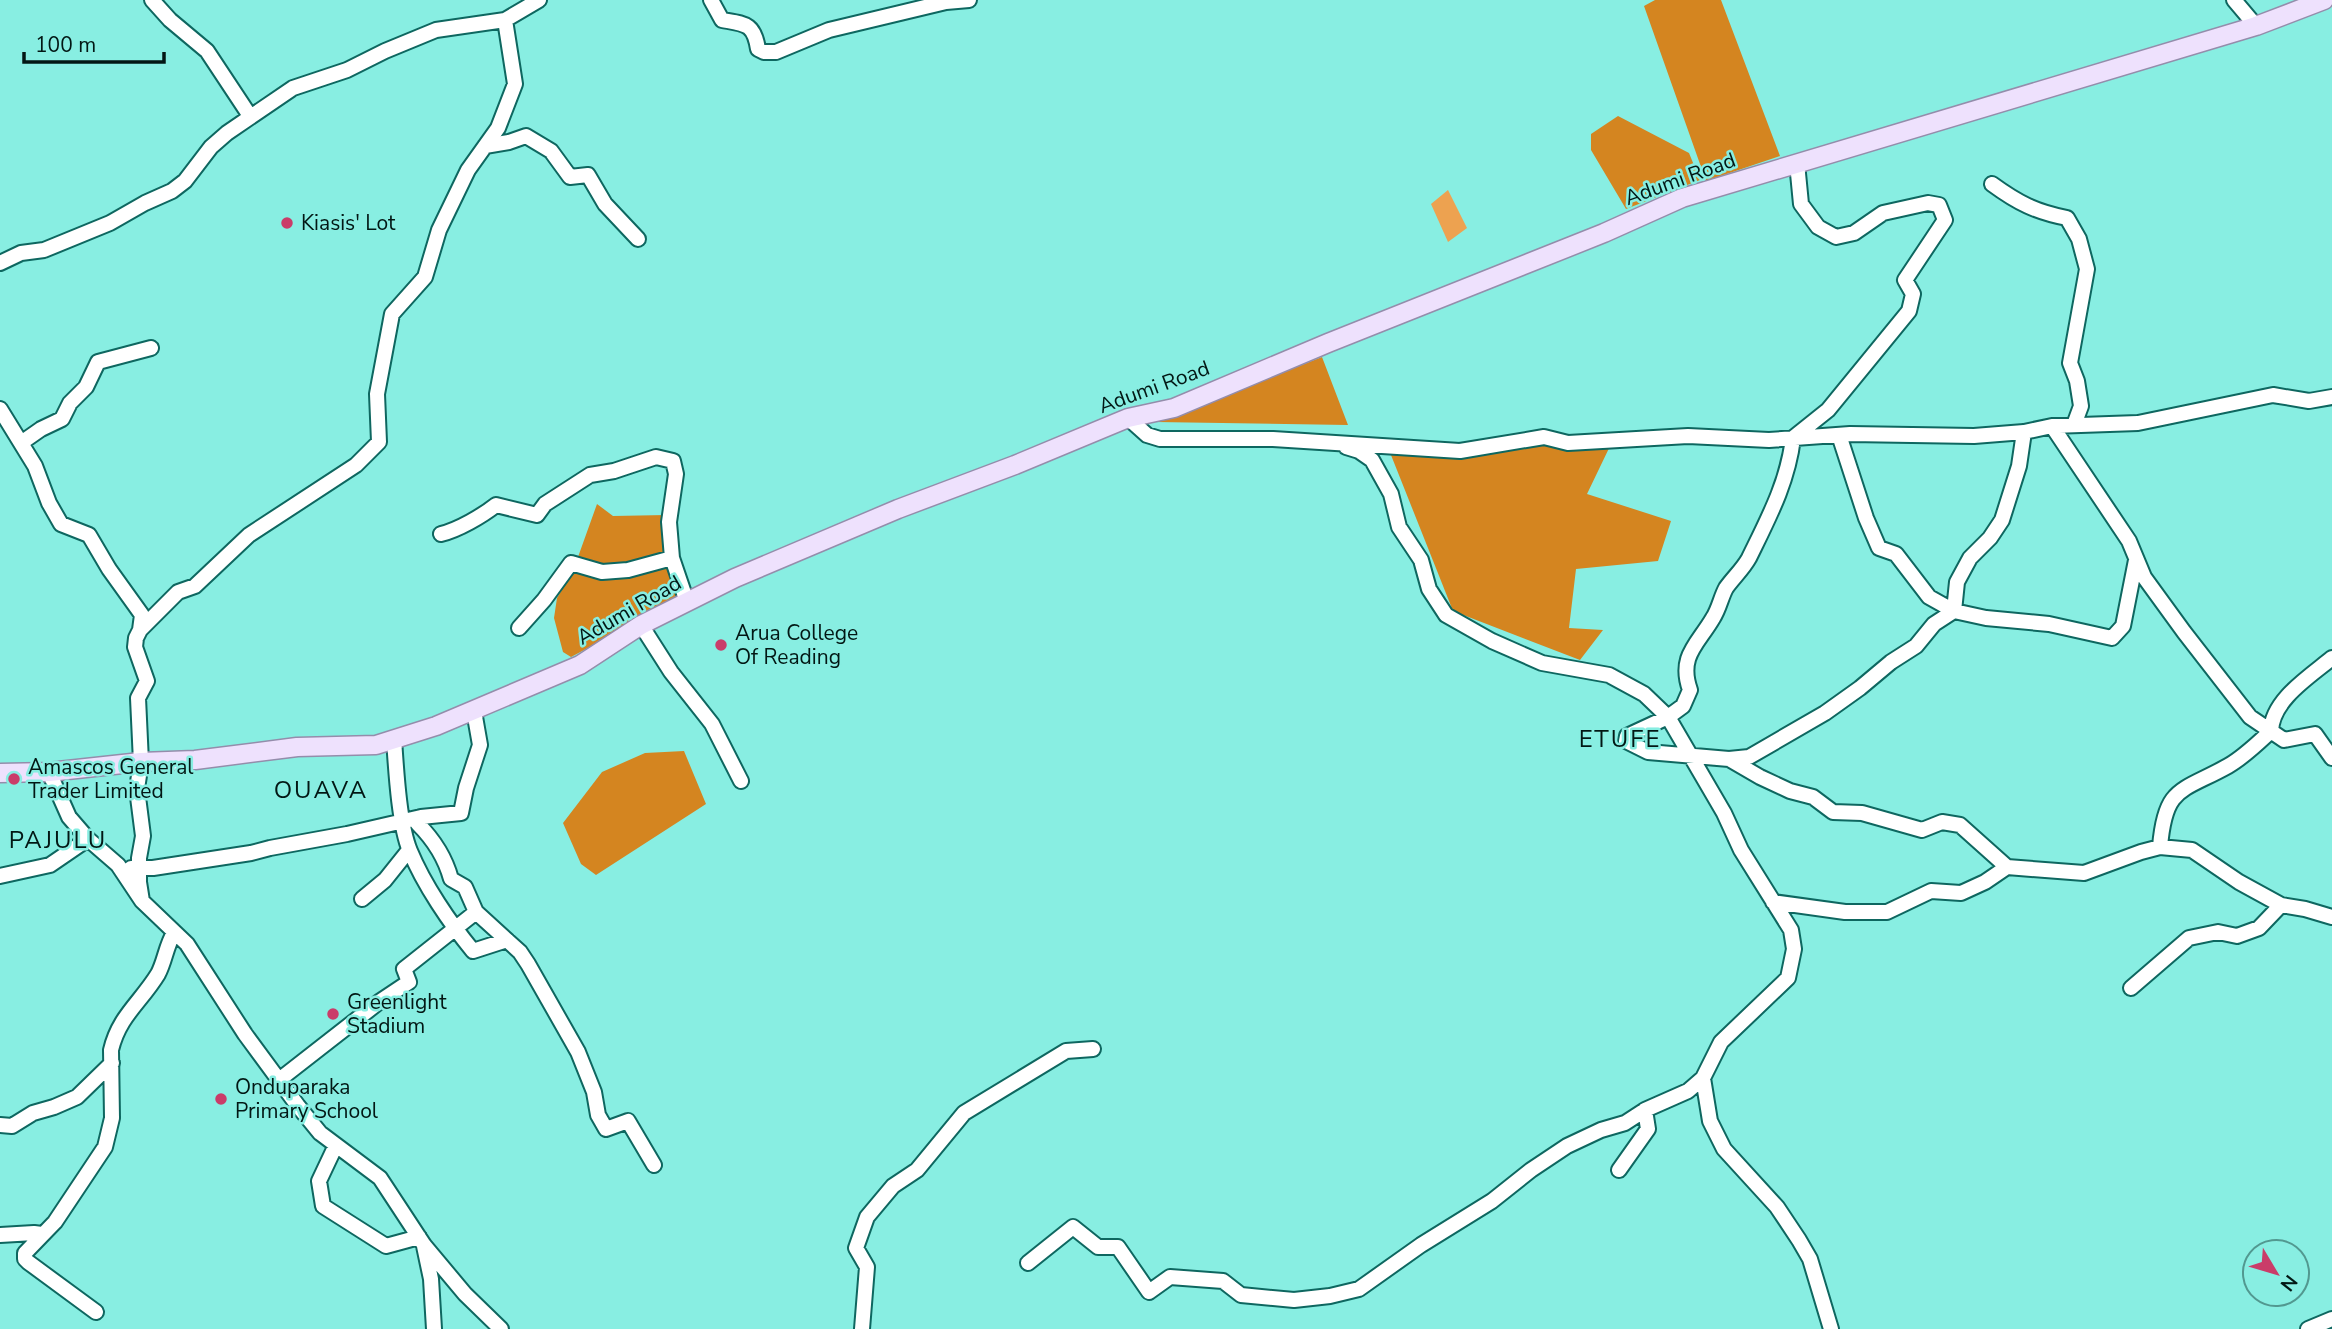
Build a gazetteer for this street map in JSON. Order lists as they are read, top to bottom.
{
  "streets": {
    "main road": ["Adumi Road"]
  },
  "districts": ["ETUFE", "OUAVA", "PAJULU"],
  "places": [
    "Kiasis' Lot",
    "Arua College Of Reading",
    "Amascos General Trader Limited",
    "Greenlight Stadium",
    "Onduparaka Primary School"
  ],
  "scale_bar": "100 m",
  "north": "bottom right"
}
